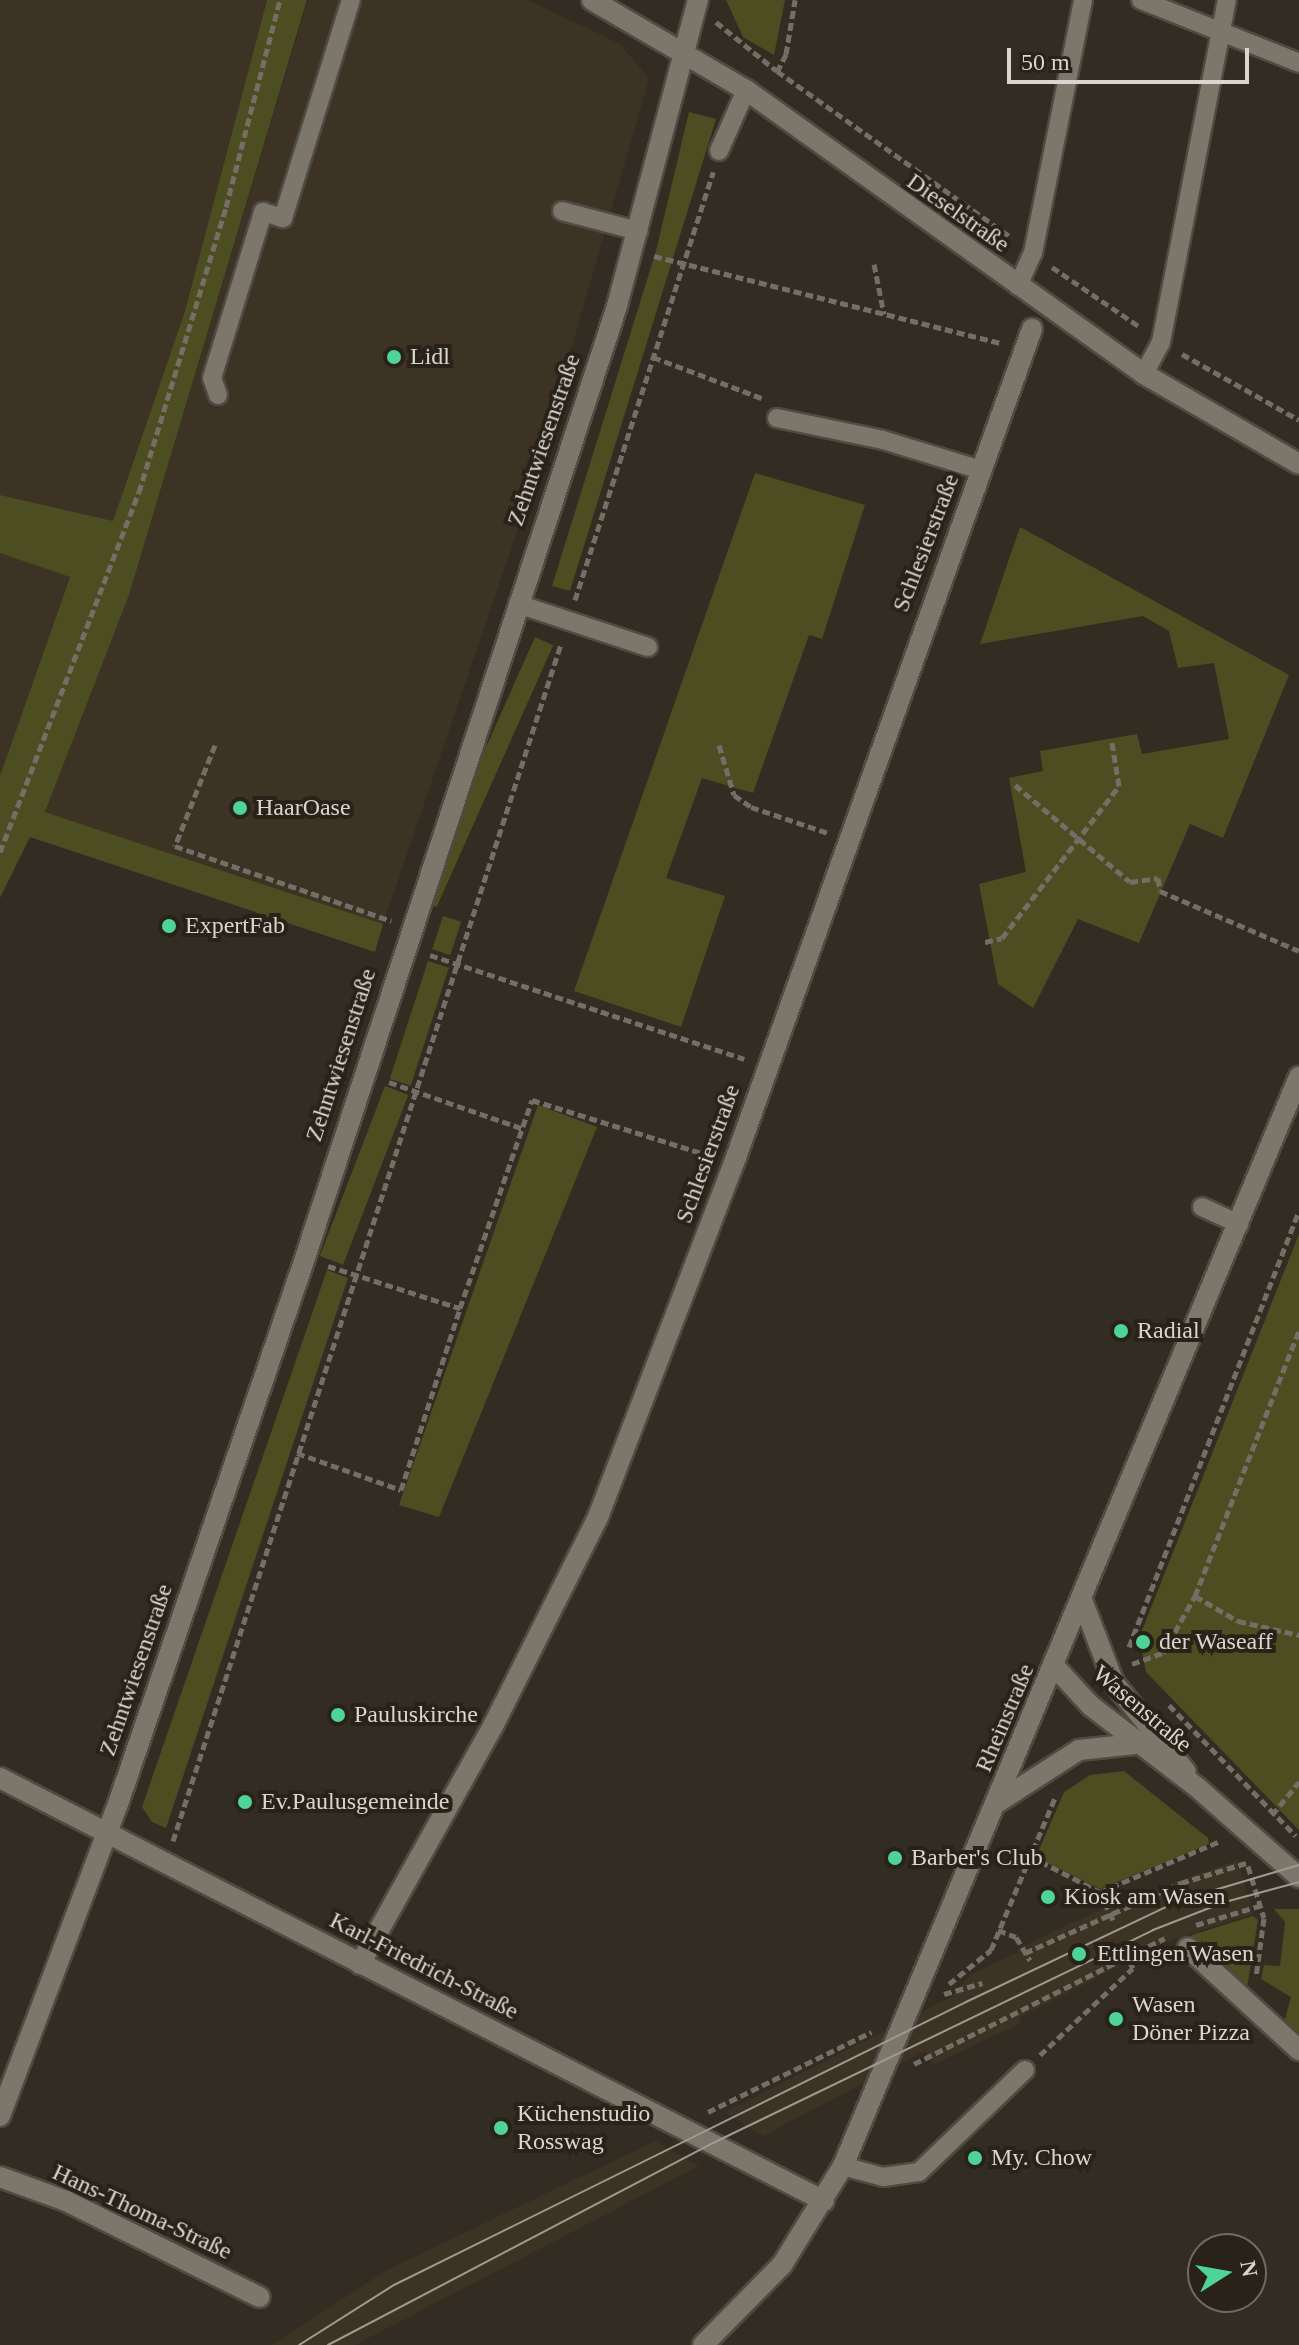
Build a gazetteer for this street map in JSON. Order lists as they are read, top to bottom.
{
  "streets": {
    "street": [
      "Dieselstraße",
      "Zehntwiesenstraße",
      "Schlesierstraße",
      "Wasenstraße",
      "Rheinstraße",
      "Karl-Friedrich-Straße",
      "Hans-Thoma-Straße"
    ]
  },
  "crossings": [
    ["Dieselstraße", "Zehntwiesenstraße"],
    ["Zehntwiesenstraße", "Karl-Friedrich-Straße"],
    ["Schlesierstraße", "Karl-Friedrich-Straße"],
    ["Wasenstraße", "Rheinstraße"],
    ["Rheinstraße", "Karl-Friedrich-Straße"]
  ],
  "places": [
    "Lidl",
    "HaarOase",
    "ExpertFab",
    "Radial",
    "der Waseaff",
    "Pauluskirche",
    "Ev.Paulusgemeinde",
    "Barber's Club",
    "Kiosk am Wasen",
    "Ettlingen Wasen",
    "Wasen Döner Pizza",
    "Küchenstudio Rosswag",
    "My. Chow"
  ],
  "scale_bar": "50 m",
  "north": "right"
}
